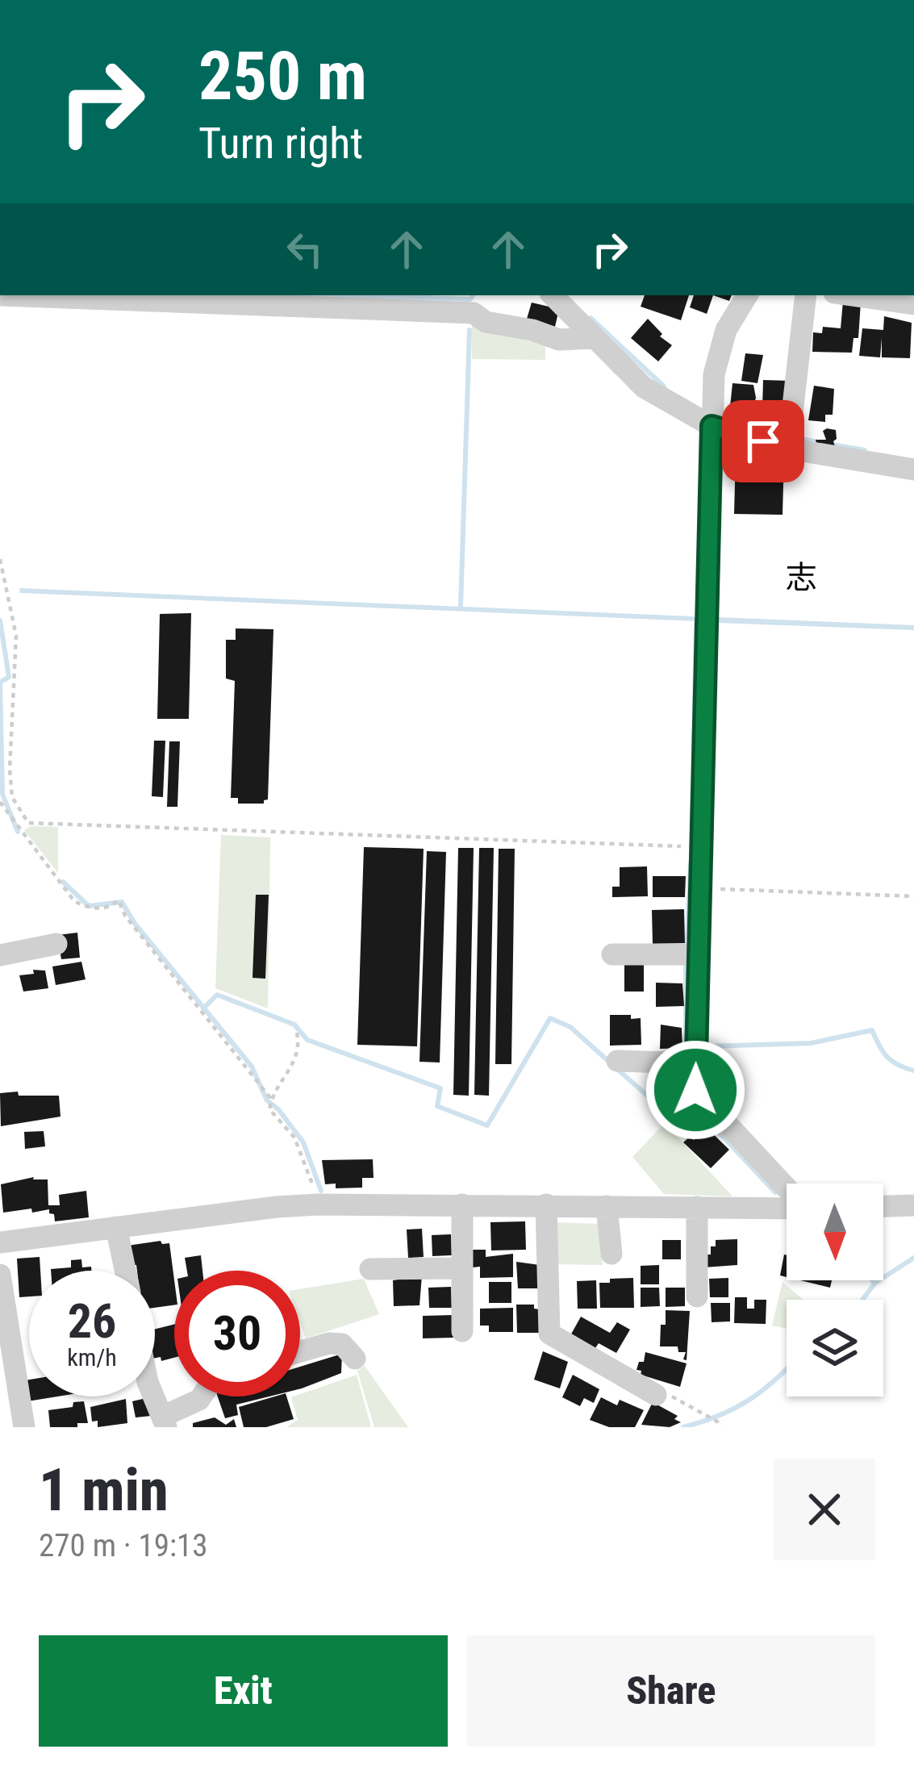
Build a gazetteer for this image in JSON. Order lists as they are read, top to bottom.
{
  "districts": ["志"],
  "north": "bottom",
  "page": {
    "turn": ["250 m", "Turn right"],
    "speed": "26 km/h",
    "limit": "30",
    "heading": ["1 min", "270 m · 19:13"],
    "buttons": ["Exit", "Share"]
  }
}
